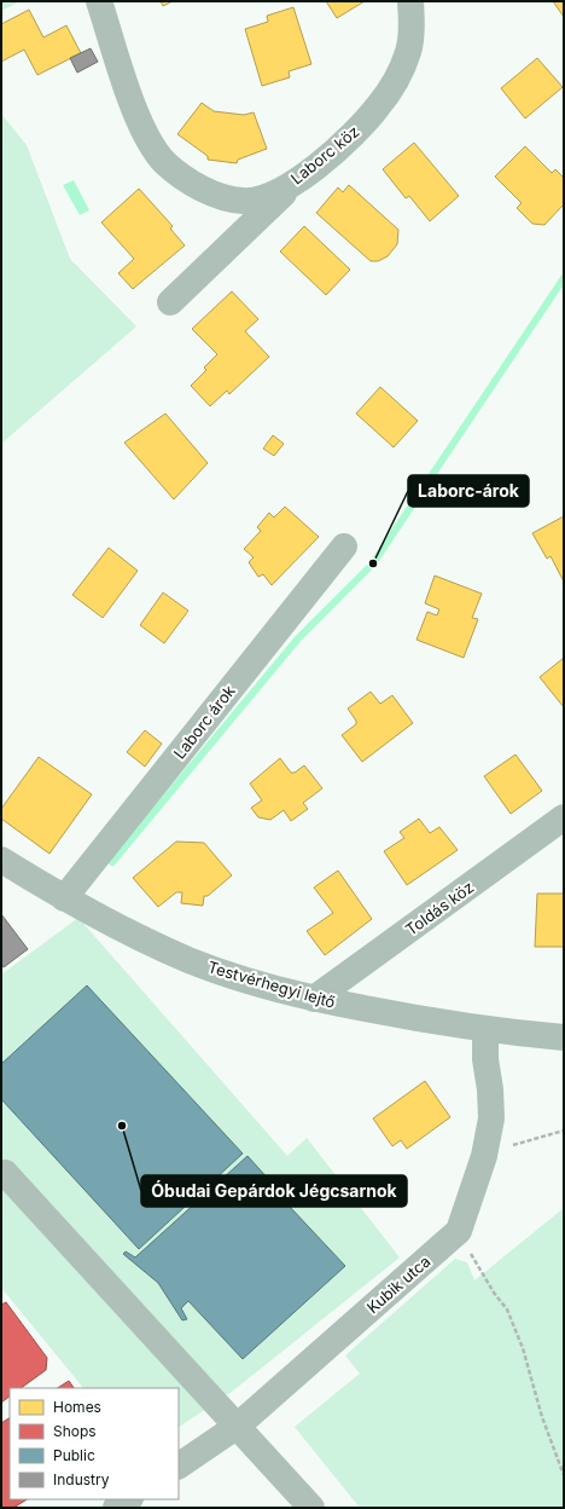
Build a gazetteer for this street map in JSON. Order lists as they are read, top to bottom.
{
  "streets": {
    "street": [
      "Laborc köz",
      "Laborc árok",
      "Toldás köz",
      "Testvérhegyi lejtő",
      "Kubik utca"
    ]
  },
  "crossings": [
    ["Laborc árok", "Testvérhegyi lejtő"],
    ["Toldás köz", "Testvérhegyi lejtő"],
    ["Testvérhegyi lejtő", "Kubik utca"]
  ],
  "places": ["Laborc-árok", "Óbudai Gepárdok Jégcsarnok"],
  "legend": [
    "Homes",
    "Shops",
    "Public",
    "Industry"
  ]
}
